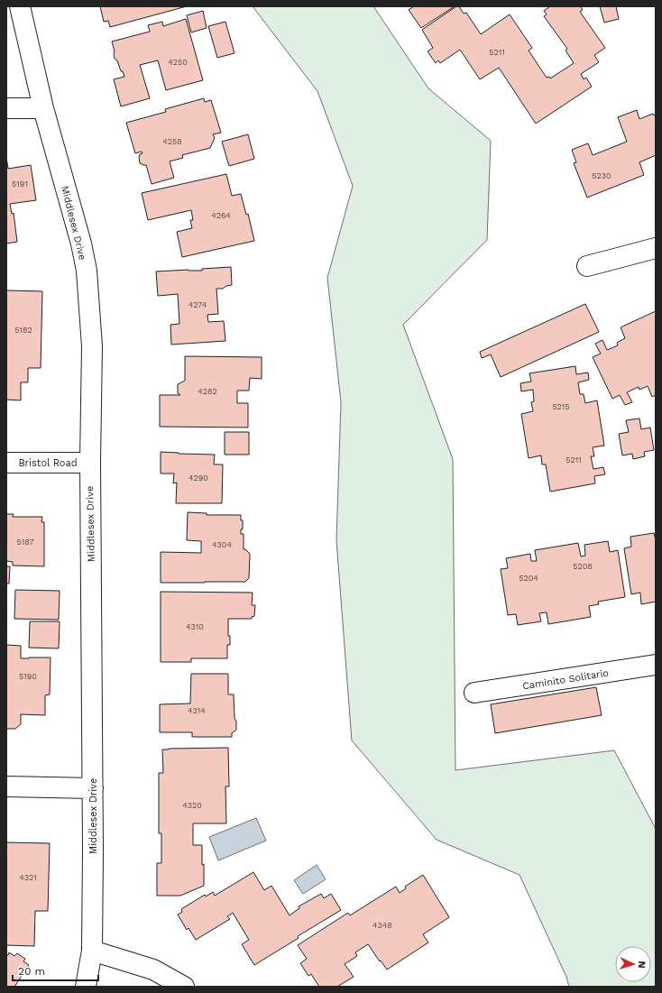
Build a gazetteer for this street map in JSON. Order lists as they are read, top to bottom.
{
  "streets": {
    "street": ["Middlesex Drive", "Bristol Road", "Caminito Solitario"]
  },
  "crossings": [
    ["Middlesex Drive", "Bristol Road"]
  ],
  "house_numbers": [
    "5211",
    "4250",
    "4258",
    "5230",
    "5191",
    "4264",
    "4274",
    "5182",
    "4282",
    "5215",
    "5211",
    "4290",
    "5187",
    "4304",
    "5208",
    "5204",
    "4310",
    "5190",
    "4314",
    "4320",
    "4321",
    "4348"
  ],
  "scale_bar": "20 m",
  "north": "right"
}
